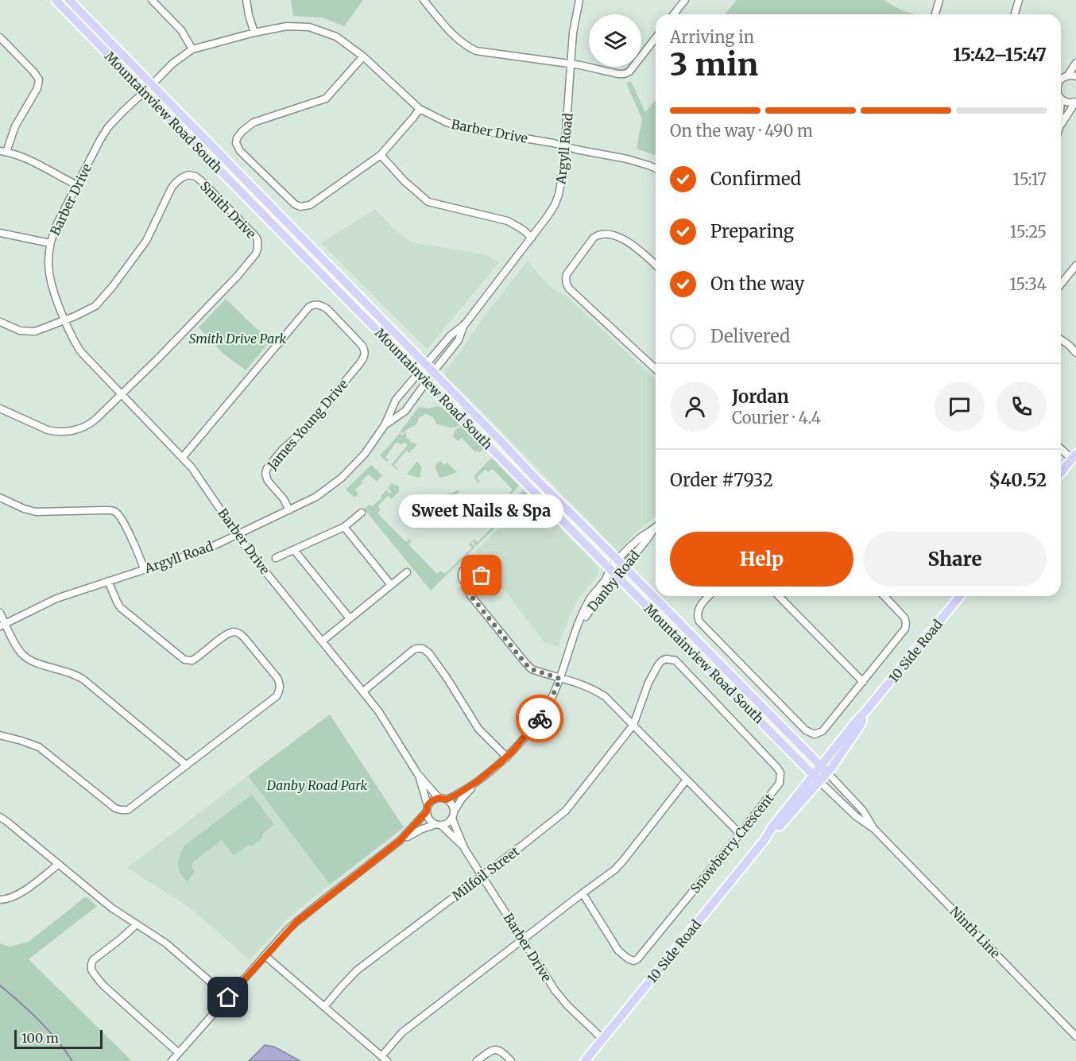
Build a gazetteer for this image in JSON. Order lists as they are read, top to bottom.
{
  "streets": {
    "main road": ["Mountainview Road South", "10 Side Road"],
    "street": [
      "Barber Drive",
      "Argyll Road",
      "Smith Drive",
      "James Young Drive",
      "Danby Road",
      "Snowberry Crescent",
      "Milfoil Street",
      "Ninth Line"
    ]
  },
  "crossings": [
    ["Mountainview Road South", "Barber Drive"],
    ["Mountainview Road South", "Argyll Road"],
    ["Mountainview Road South", "Danby Road"],
    ["Mountainview Road South", "10 Side Road"],
    ["Mountainview Road South", "Ninth Line"],
    ["Barber Drive", "Argyll Road"],
    ["Barber Drive", "Smith Drive"],
    ["Barber Drive", "James Young Drive"],
    ["Barber Drive", "Danby Road"],
    ["Barber Drive", "10 Side Road"],
    ["Barber Drive", "Milfoil Street"],
    ["Argyll Road", "James Young Drive"],
    ["10 Side Road", "Ninth Line"],
    ["Snowberry Crescent", "Milfoil Street"]
  ],
  "parks": ["Smith Drive Park", "Danby Road Park"],
  "places": ["Sweet Nails & Spa"],
  "scale_bar": "100 m",
  "page": {
    "heading": ["3 min", "Arriving in", "15:42–15:47"],
    "panel": [
      "Jordan",
      "Courier · 4.4",
      "Order #7932",
      "$40.52"
    ],
    "bar": "On the way · 490 m",
    "list": [
      ["Confirmed", "15:17"],
      ["Preparing", "15:25"],
      ["On the way", "15:34"],
      "Delivered"
    ],
    "bubble": "Sweet Nails & Spa",
    "buttons": ["Help", "Share"],
    "scale": "100 m"
  }
}
